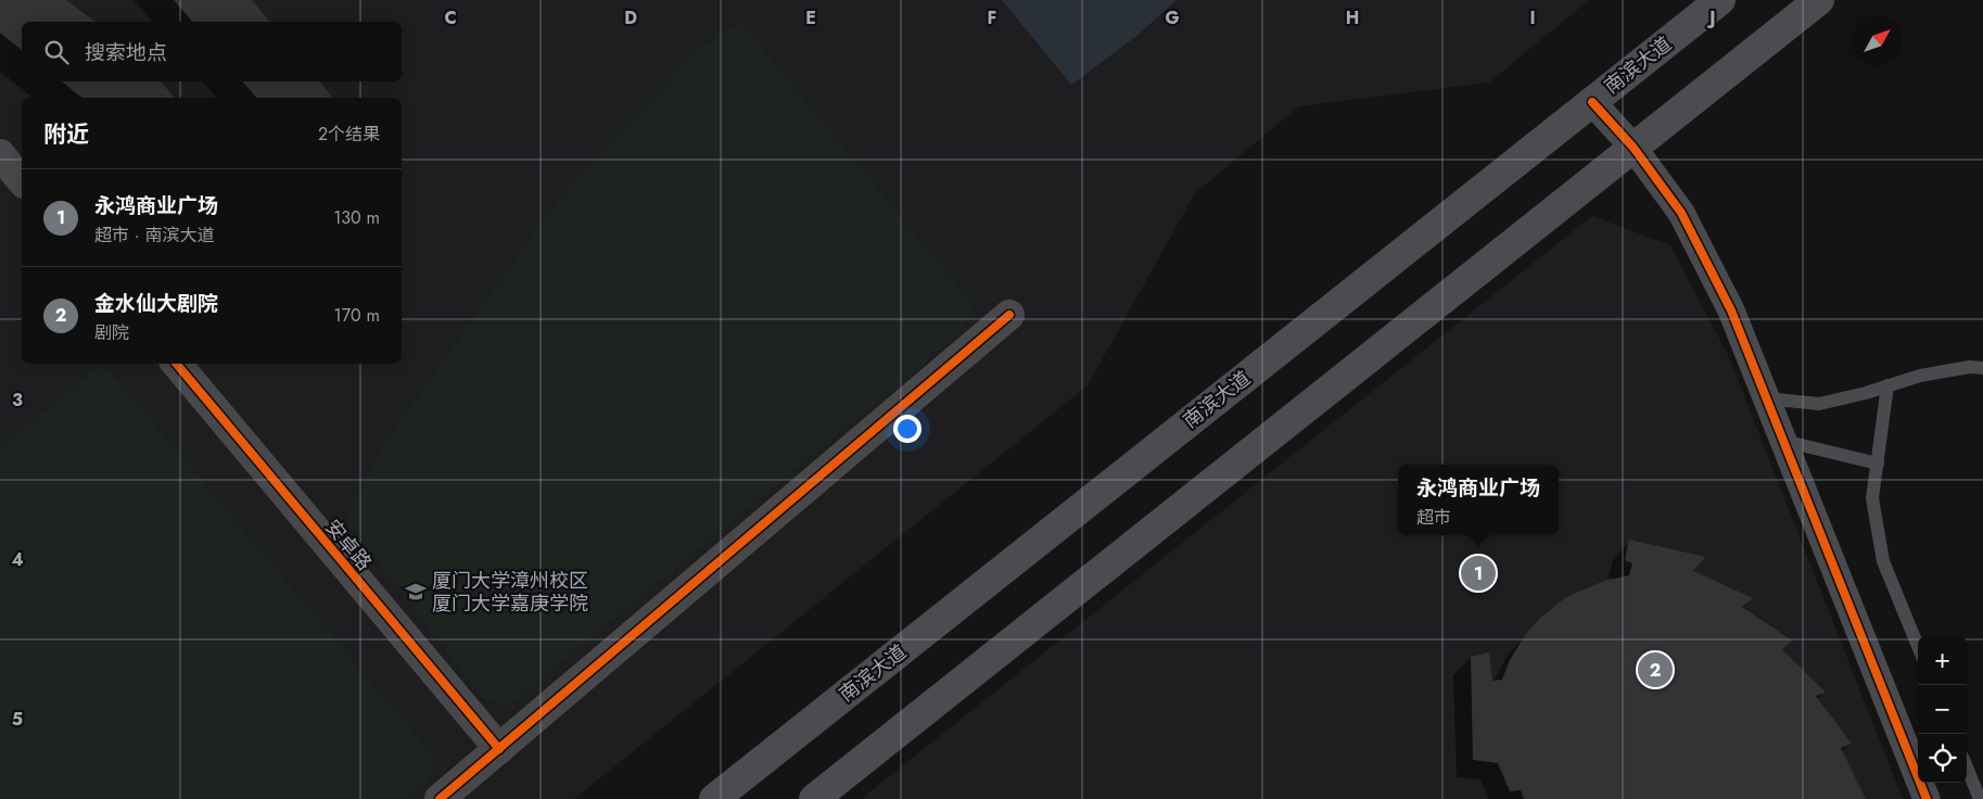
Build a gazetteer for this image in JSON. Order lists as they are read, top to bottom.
{
  "streets": {
    "main road": ["南滨大道"],
    "street": ["安卓路"]
  },
  "places": {
    "school or university": ["厦门大学漳州校区 厦门大学嘉庚学院"]
  },
  "north": "top right",
  "page": {
    "search": "搜索地点",
    "heading": ["附近", "2个结果"],
    "list": [
      {
        "mark": "1",
        "name": "永鸿商业广场",
        "note": "超市 · 南滨大道",
        "value": "130 m"
      },
      {
        "mark": "2",
        "name": "金水仙大剧院",
        "note": "剧院",
        "value": "170 m"
      }
    ],
    "popup": ["永鸿商业广场", "超市"],
    "pins": ["1", "2"],
    "map_buttons": ["+", "−"]
  },
  "grid": {
    "columns": [
      "C",
      "D",
      "E",
      "F",
      "G",
      "H",
      "I",
      "J"
    ],
    "rows": ["3", "4", "5"]
  }
}
